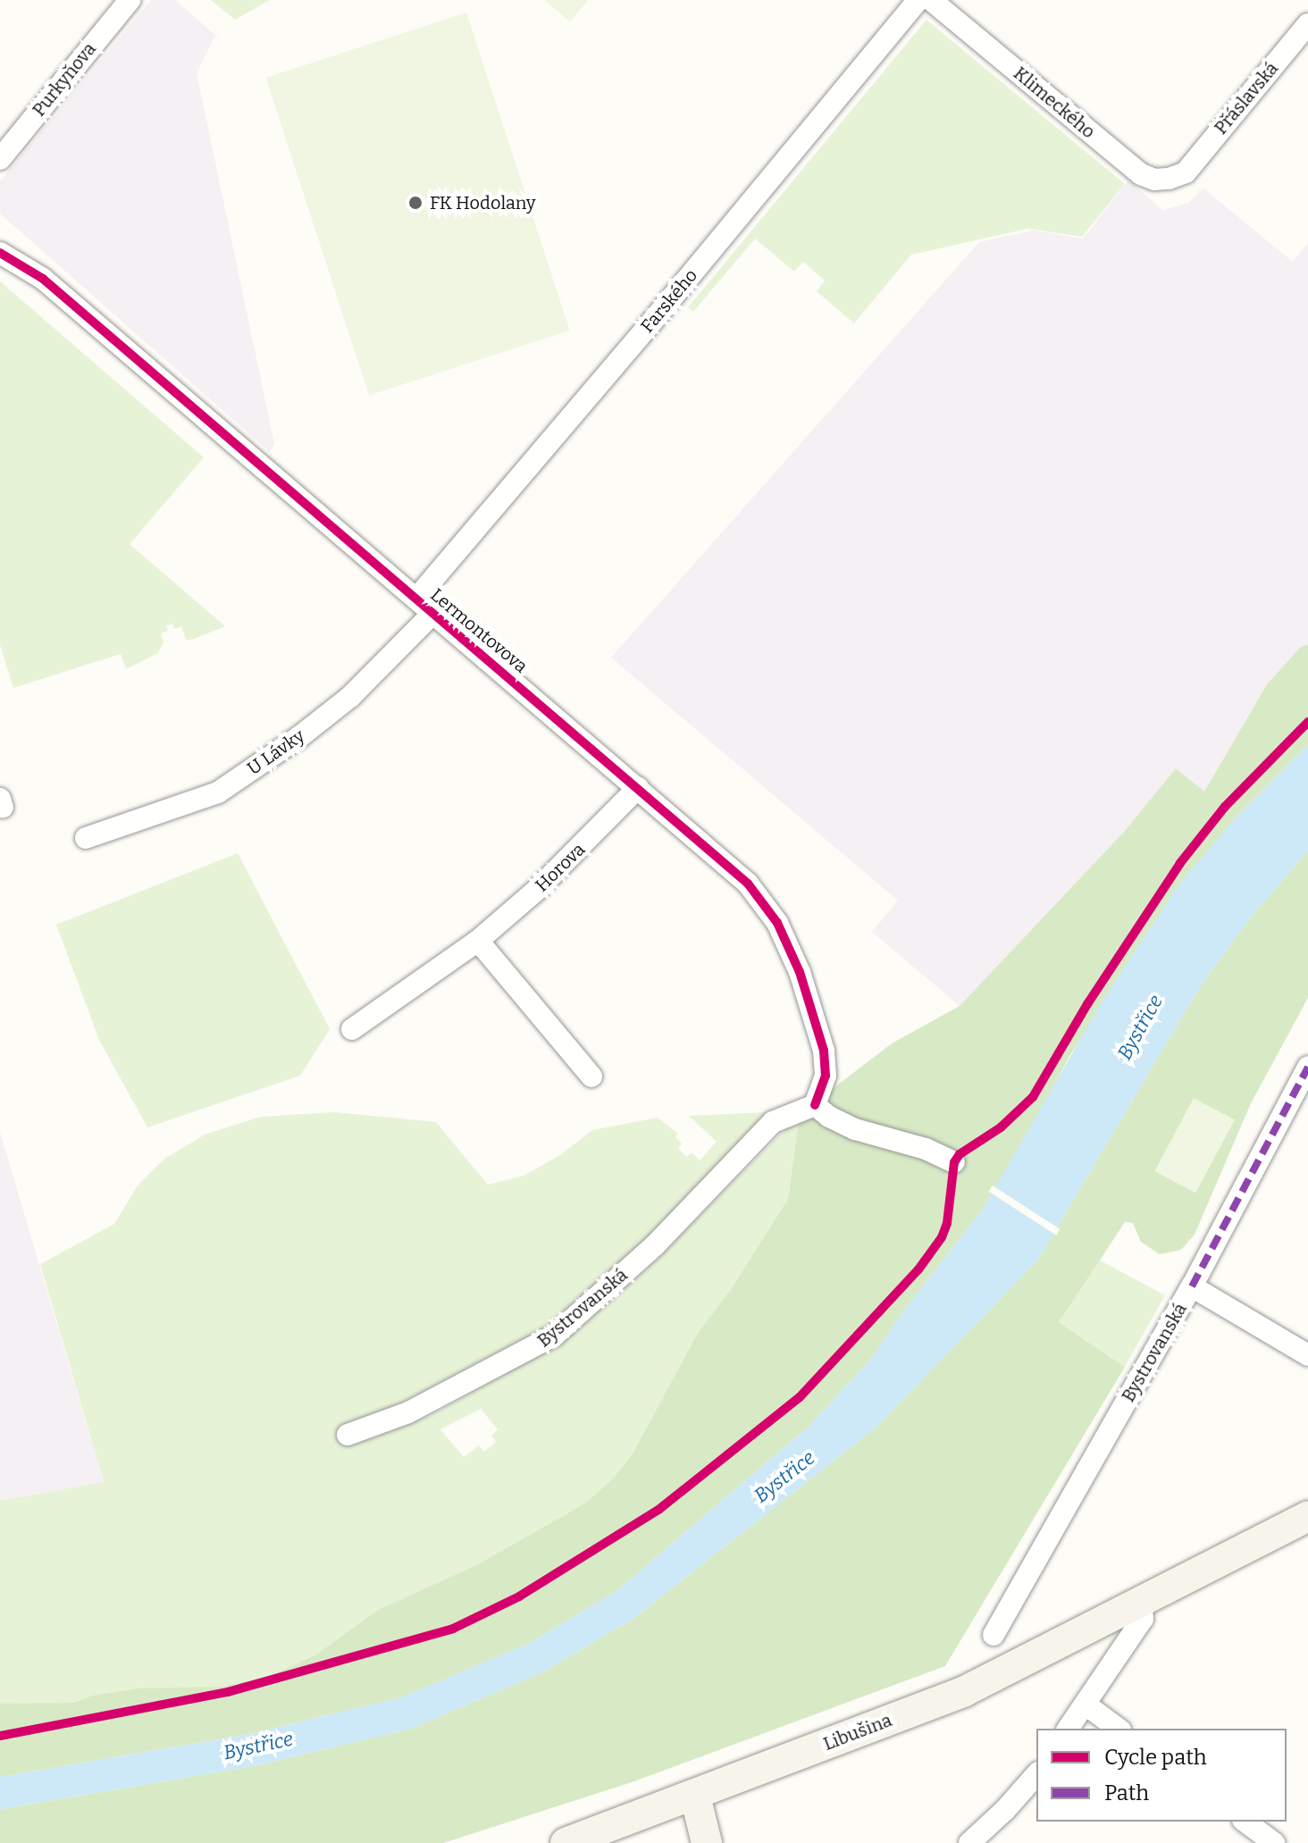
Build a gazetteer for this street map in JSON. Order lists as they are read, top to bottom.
{
  "streets": {
    "street": [
      "Purkyňova",
      "Přáslavská",
      "Klimeckého",
      "Farského",
      "Lermontovova",
      "U Lávky",
      "Horova",
      "Bystrovanská",
      "Libušina"
    ]
  },
  "crossings": [
    ["Přáslavská", "Klimeckého"],
    ["Farského", "Lermontovova"],
    ["Lermontovova", "U Lávky"],
    ["Lermontovova", "Horova"],
    ["Lermontovova", "Bystrovanská"]
  ],
  "water": ["Bystřice"],
  "places": ["FK Hodolany"],
  "legend": ["Cycle path", "Path"]
}
